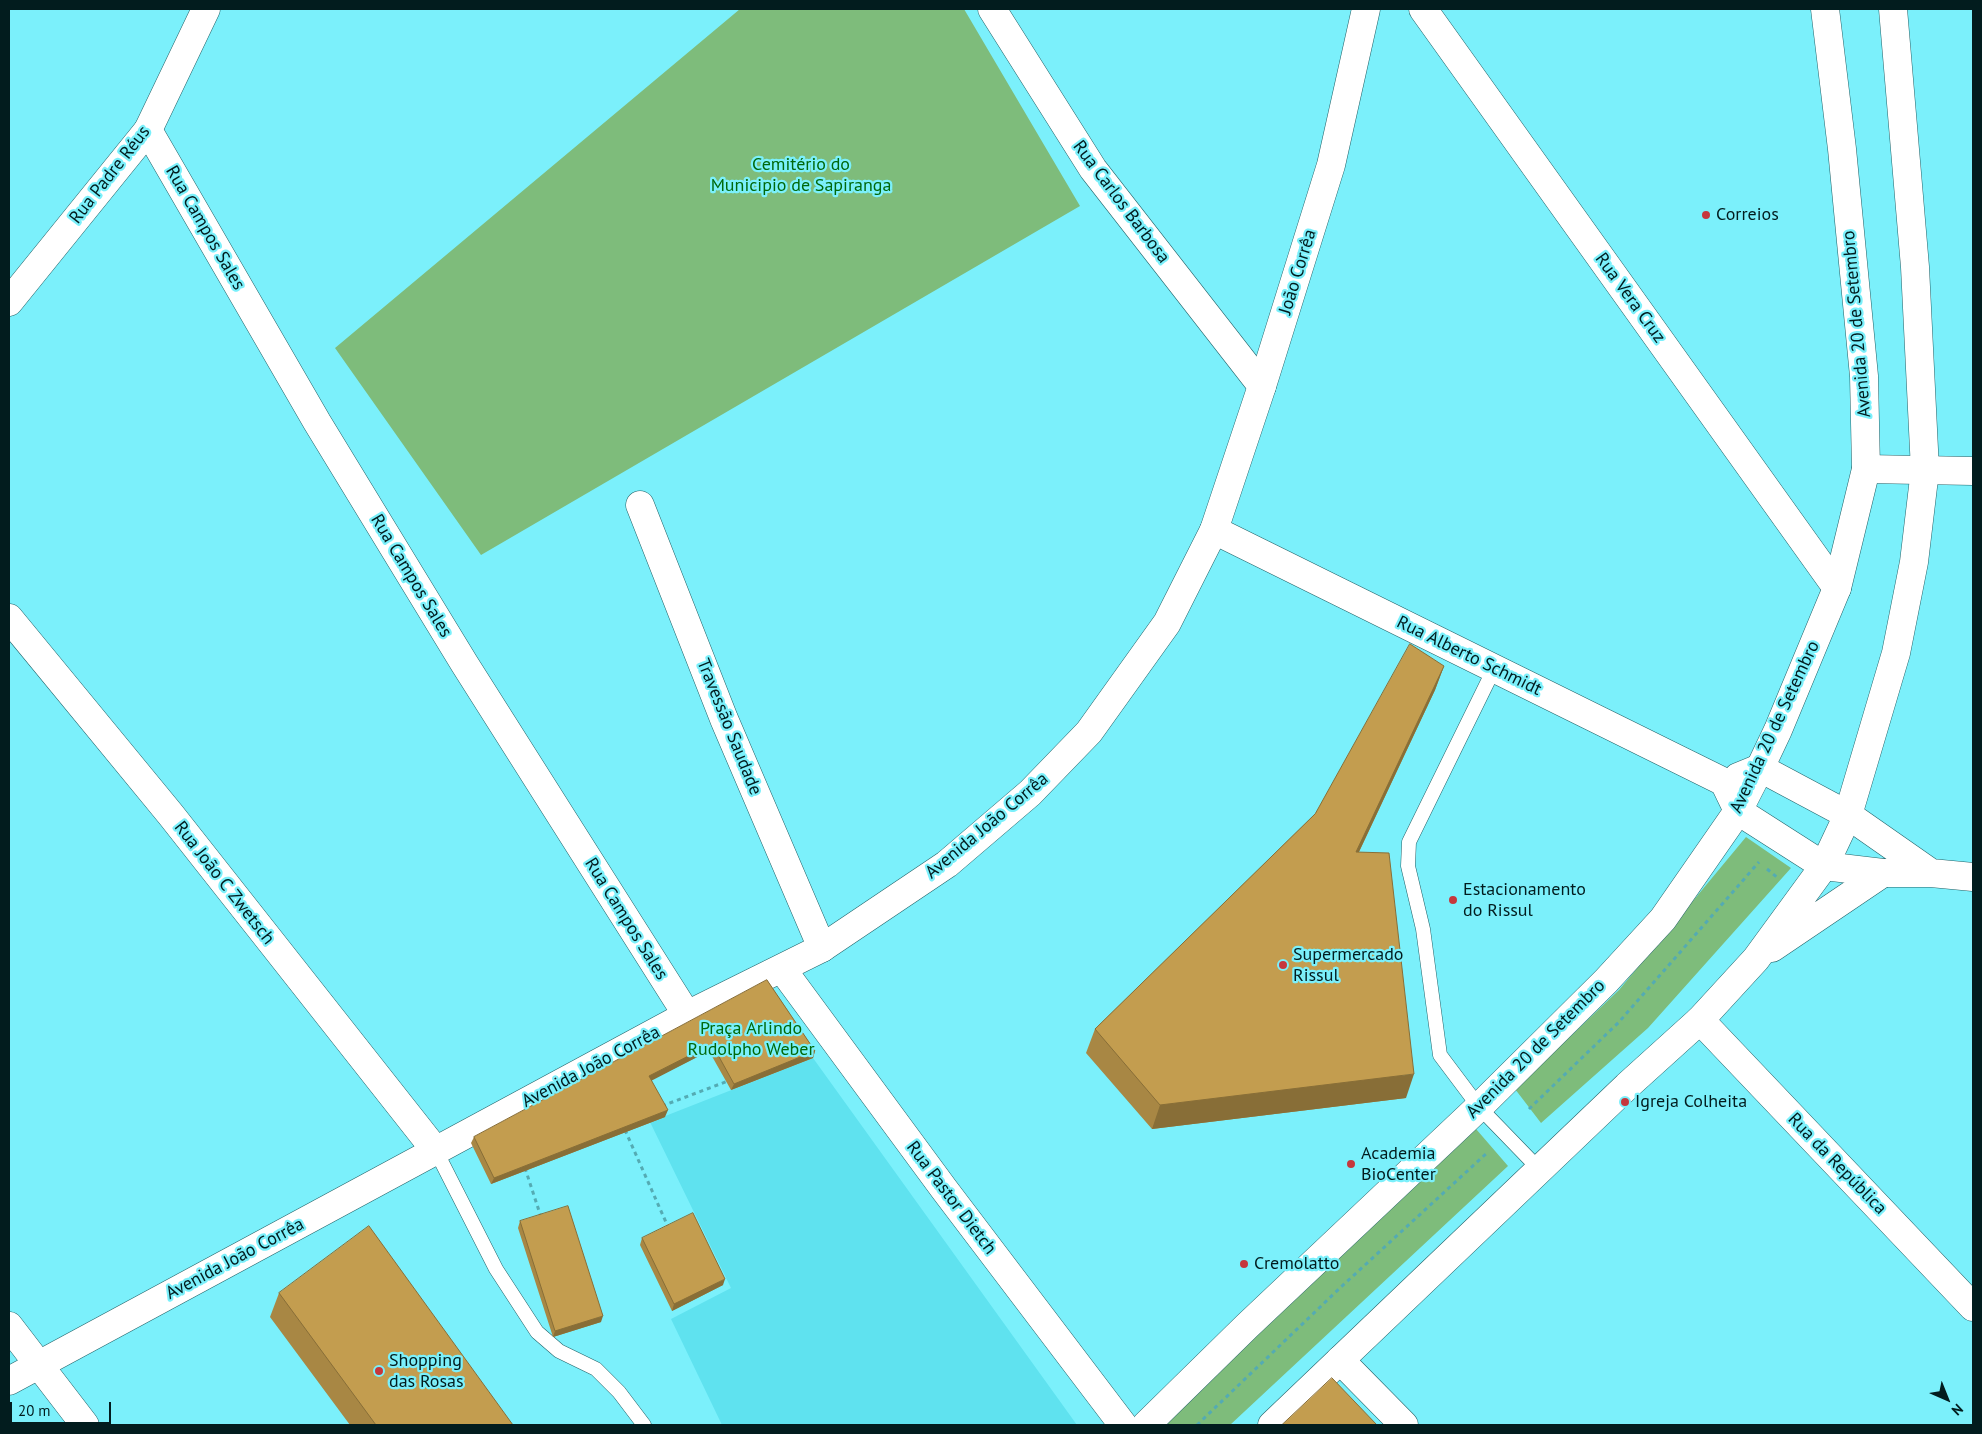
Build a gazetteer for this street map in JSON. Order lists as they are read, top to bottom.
{
  "streets": {
    "street": [
      "Rua Padre Réus",
      "Rua Carlos Barbosa",
      "Rua Campos Sales",
      "João Corrêa",
      "Rua Vera Cruz",
      "Avenida 20 de Setembro",
      "Rua Alberto Schmidt",
      "Travessão Saudade",
      "Avenida João Corrêa",
      "Rua João C Zwetsch",
      "Rua da República",
      "Rua Pastor Dietch"
    ]
  },
  "crossings": [
    ["Rua Padre Réus", "Rua Campos Sales"],
    ["Rua Carlos Barbosa", "João Corrêa"],
    ["Rua Campos Sales", "Avenida João Corrêa"],
    ["João Corrêa", "Rua Alberto Schmidt"],
    ["João Corrêa", "Avenida João Corrêa"],
    ["Rua Vera Cruz", "Avenida 20 de Setembro"],
    ["Rua Alberto Schmidt", "Avenida João Corrêa"],
    ["Travessão Saudade", "Avenida João Corrêa"],
    ["Avenida João Corrêa", "Rua João C Zwetsch"],
    ["Avenida João Corrêa", "Rua Pastor Dietch"]
  ],
  "parks": ["Cemitério do Municipio de Sapiranga", "Praça Arlindo Rudolpho Weber"],
  "places": [
    "Correios",
    "Estacionamento do Rissul",
    "Supermercado Rissul",
    "Igreja Colheita",
    "Academia BioCenter",
    "Cremolatto",
    "Shopping das Rosas"
  ],
  "scale_bar": "20 m",
  "north": "bottom right"
}
